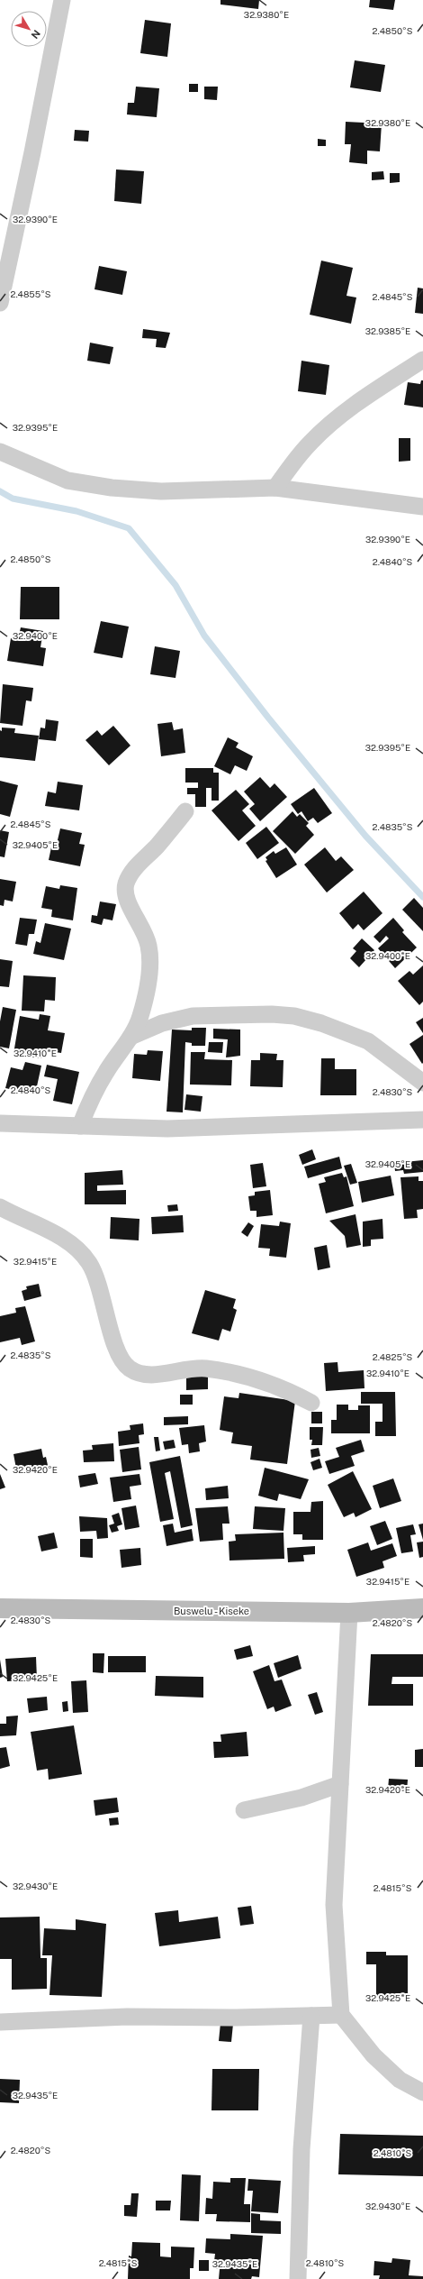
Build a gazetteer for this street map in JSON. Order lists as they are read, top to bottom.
{
  "streets": {
    "main road": ["Buswelu - Kiseke"]
  },
  "north": "bottom right",
  "coordinates": [
    "32.9380°E",
    "2.4850°S",
    "32.9390°E",
    "2.4855°S",
    "2.4845°S",
    "32.9385°E",
    "32.9395°E",
    "2.4840°S",
    "32.9400°E",
    "2.4835°S",
    "32.9405°E",
    "32.9410°E",
    "2.4830°S",
    "32.9415°E",
    "2.4825°S",
    "32.9420°E",
    "2.4820°S",
    "32.9425°E",
    "32.9430°E",
    "2.4815°S",
    "32.9435°E",
    "2.4810°S"
  ]
}
